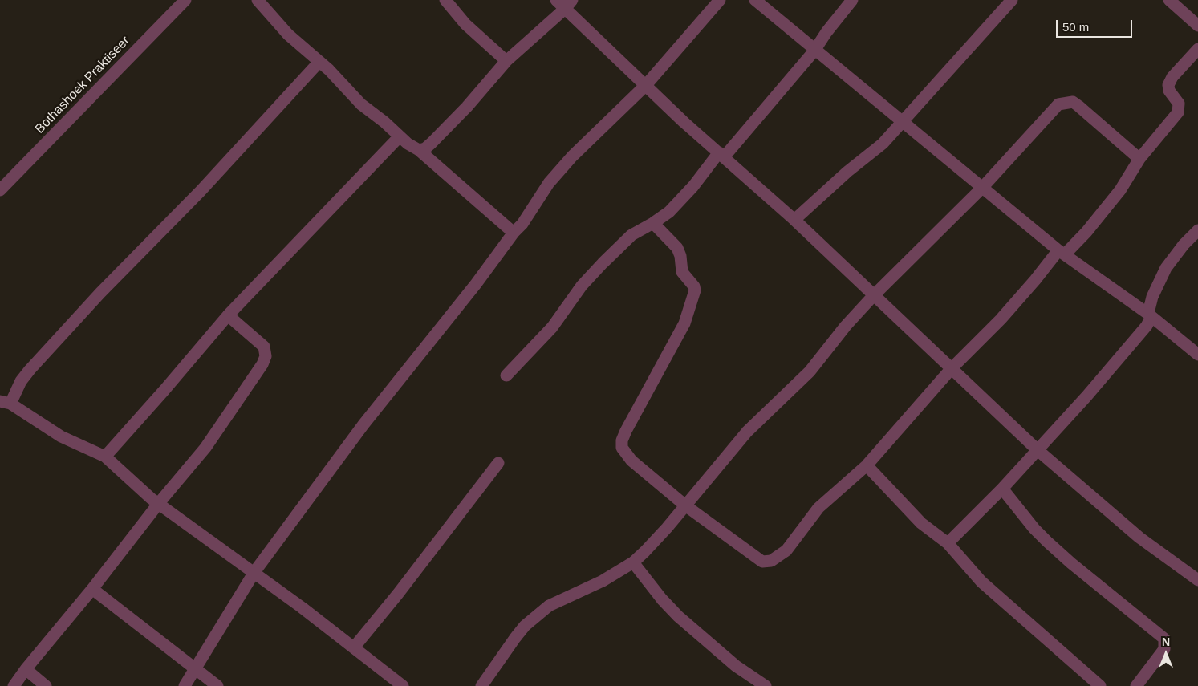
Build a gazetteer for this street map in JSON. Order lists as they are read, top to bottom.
{
  "streets": {
    "street": ["Bothashoek Praktiseer"]
  },
  "scale_bar": "50 m",
  "north": "top"
}
